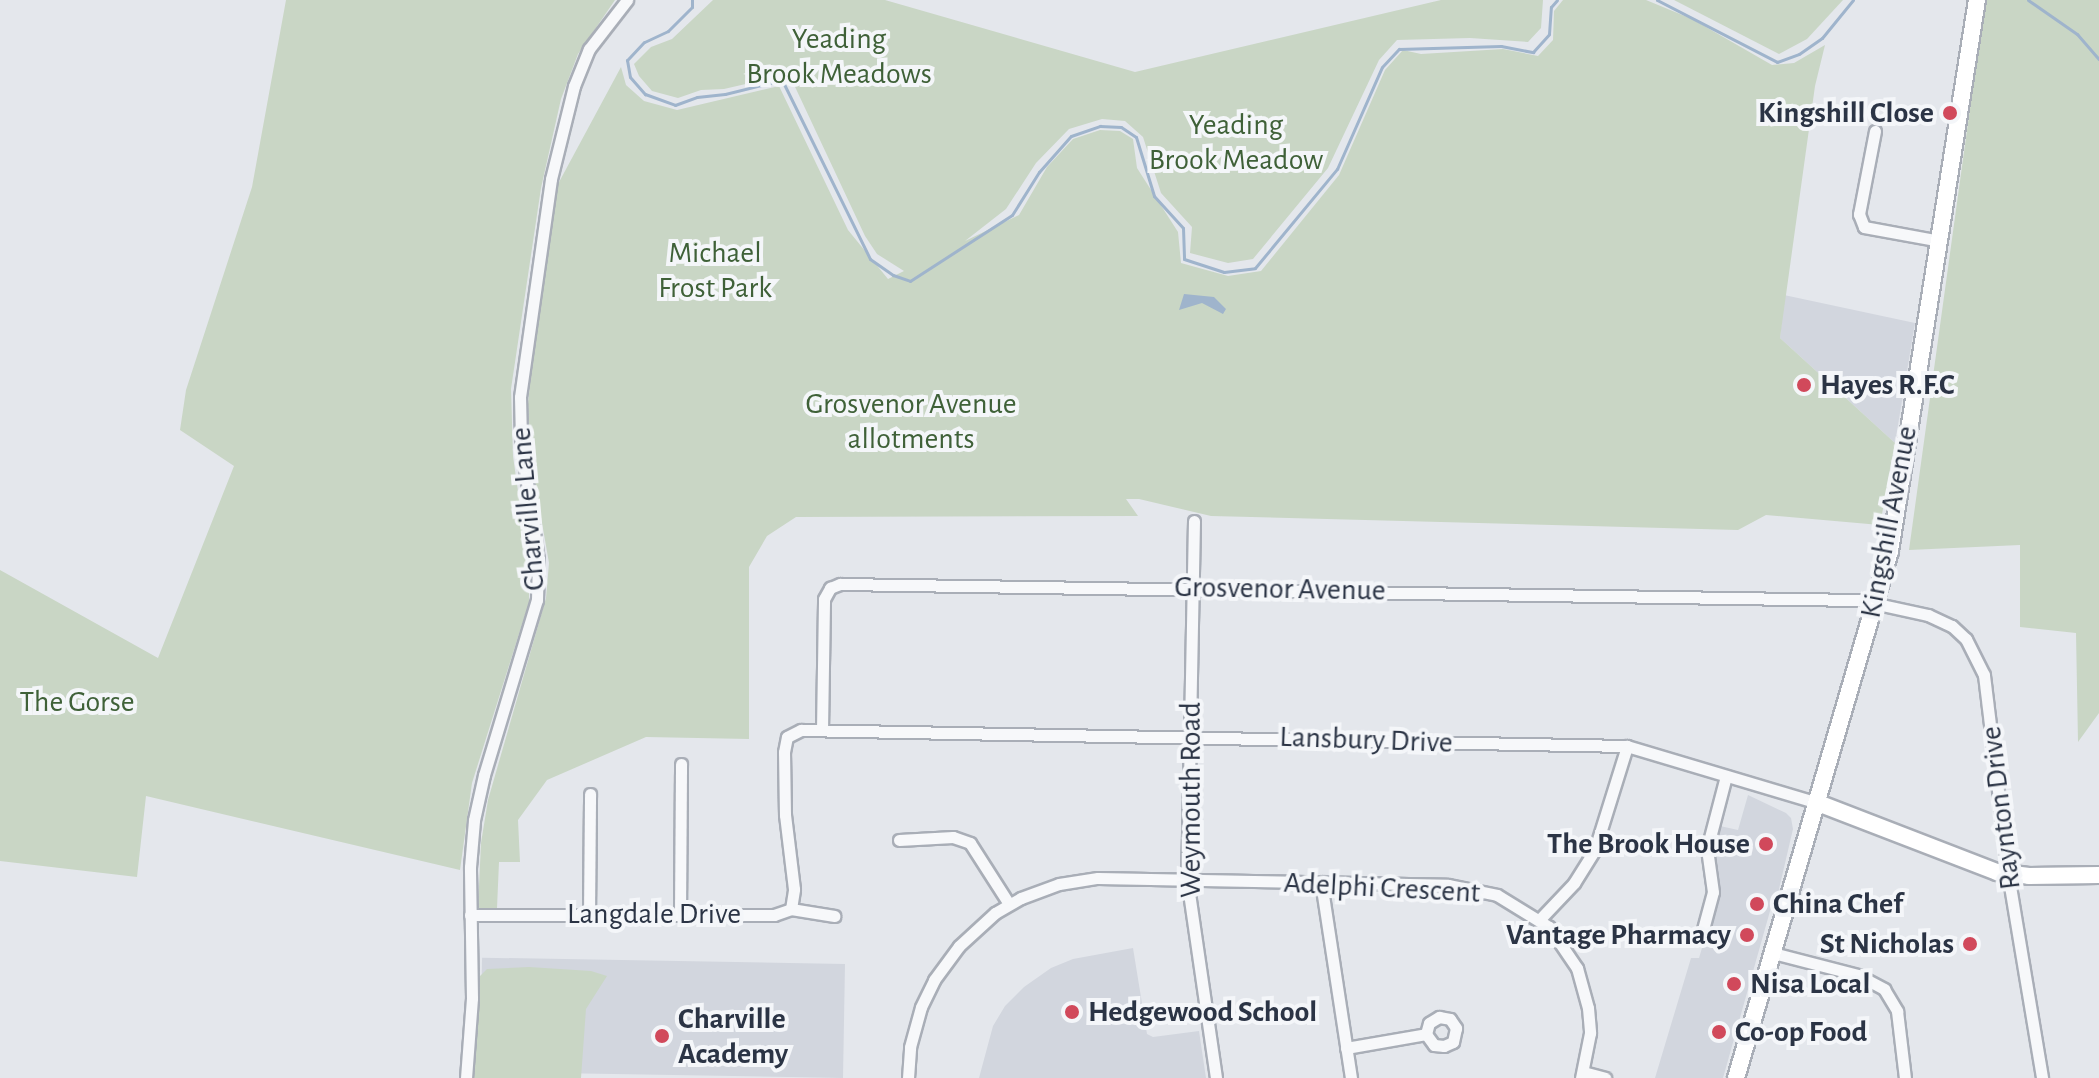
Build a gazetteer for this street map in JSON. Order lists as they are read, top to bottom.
{
  "streets": {
    "street": [
      "Charville Lane",
      "Kingshill Avenue",
      "Grosvenor Avenue",
      "Lansbury Drive",
      "Weymouth Road",
      "Raynton Drive",
      "Adelphi Crescent",
      "Langdale Drive"
    ]
  },
  "crossings": [
    ["Charville Lane", "Langdale Drive"],
    ["Kingshill Avenue", "Grosvenor Avenue"],
    ["Kingshill Avenue", "Lansbury Drive"],
    ["Kingshill Avenue", "Raynton Drive"],
    ["Grosvenor Avenue", "Lansbury Drive"],
    ["Grosvenor Avenue", "Weymouth Road"],
    ["Grosvenor Avenue", "Raynton Drive"],
    ["Lansbury Drive", "Weymouth Road"],
    ["Lansbury Drive", "Raynton Drive"],
    ["Lansbury Drive", "Langdale Drive"],
    ["Weymouth Road", "Adelphi Crescent"]
  ],
  "parks": [
    "Yeading Brook Meadows",
    "Yeading Brook Meadow",
    "Michael Frost Park",
    "Grosvenor Avenue allotments",
    "The Gorse"
  ],
  "places": [
    "Kingshill Close",
    "Hayes R.F.C",
    "The Brook House",
    "China Chef",
    "Vantage Pharmacy",
    "St Nicholas",
    "Nisa Local",
    "Hedgewood School",
    "Co-op Food",
    "Charville Academy"
  ]
}
